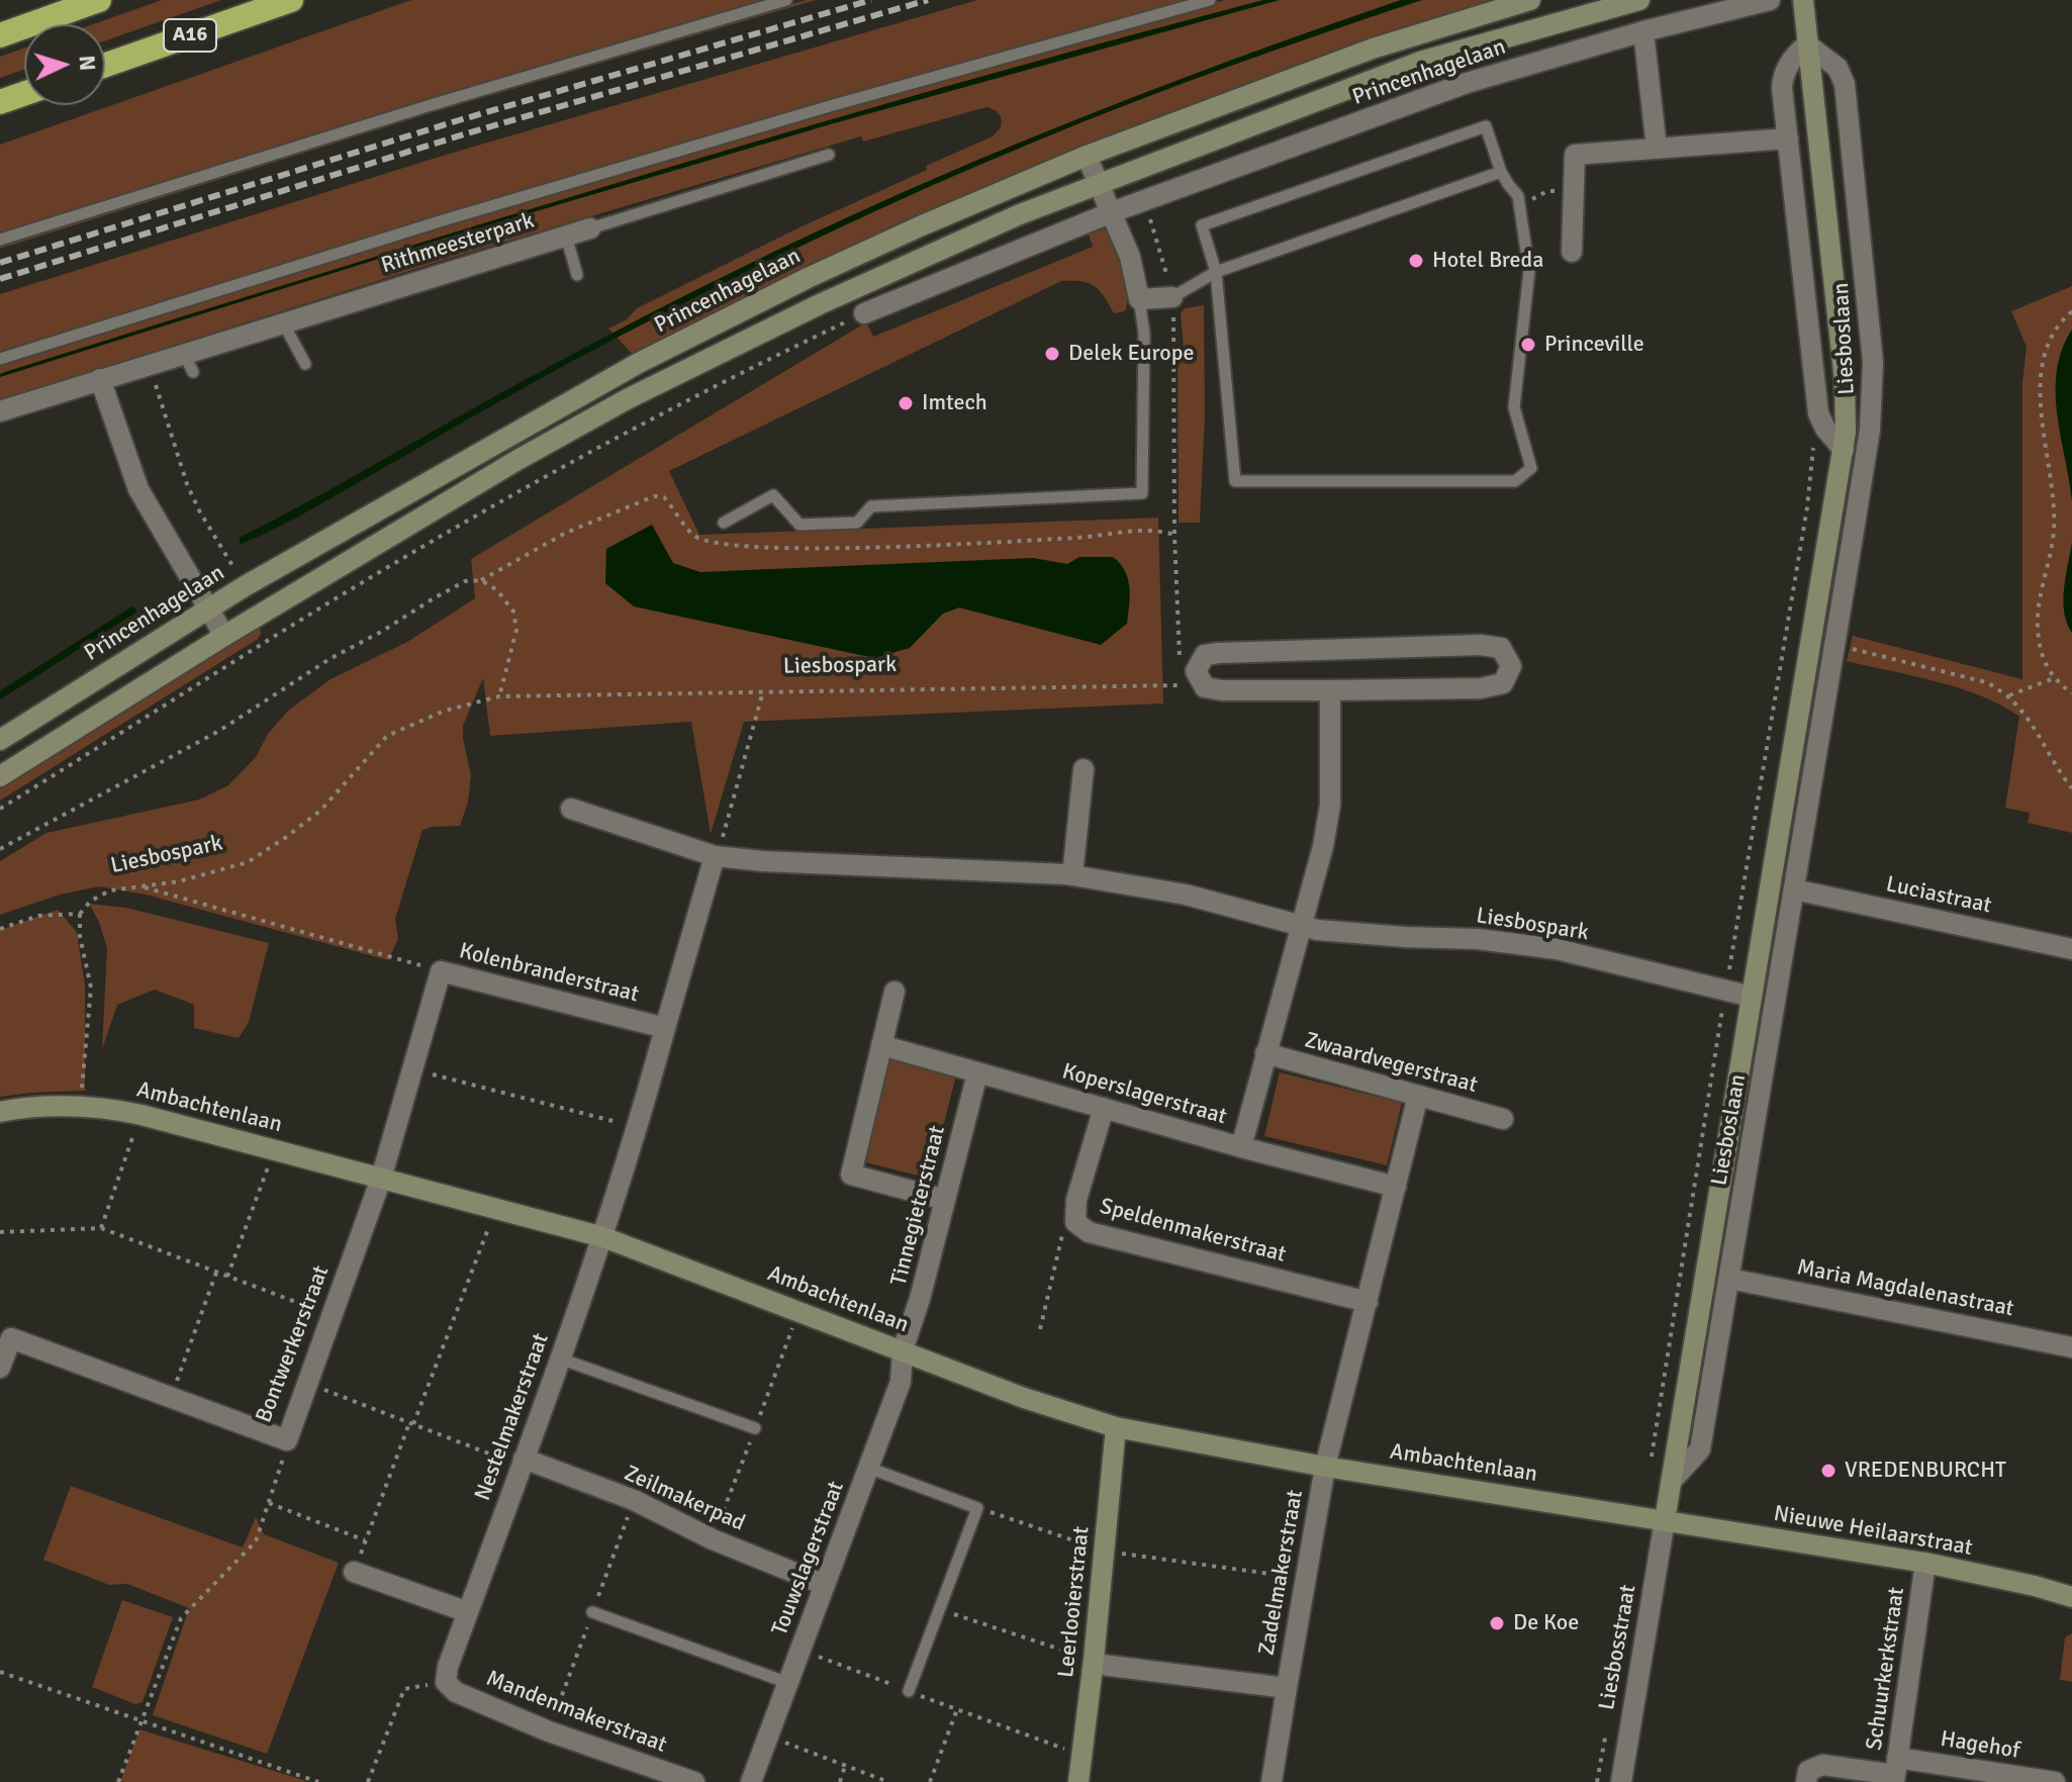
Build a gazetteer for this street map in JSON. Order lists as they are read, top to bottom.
{
  "streets": {
    "highway": ["A16"],
    "street": [
      "Princenhagelaan",
      "Rithmeesterpark",
      "Liesboslaan",
      "Liesbospark",
      "Luciastraat",
      "Kolenbranderstraat",
      "Zwaardvegerstraat",
      "Koperslagerstraat",
      "Ambachtenlaan",
      "Tinnegieterstraat",
      "Speldenmakerstraat",
      "Maria Magdalenastraat",
      "Bontwerkerstraat",
      "Nestelmakerstraat",
      "Zeilmakerpad",
      "Nieuwe Heilaarstraat",
      "Touwslagerstraat",
      "Zadelmakerstraat",
      "Leerlooierstraat",
      "Liesbosstraat",
      "Schuurkerkstraat",
      "Mandenmakerstraat",
      "Hagehof"
    ]
  },
  "crossings": [
    ["Liesboslaan", "Liesbospark"],
    ["Liesboslaan", "Luciastraat"],
    ["Liesboslaan", "Ambachtenlaan"],
    ["Liesboslaan", "Maria Magdalenastraat"],
    ["Liesboslaan", "Nieuwe Heilaarstraat"],
    ["Liesboslaan", "Liesbosstraat"],
    ["Kolenbranderstraat", "Ambachtenlaan"],
    ["Kolenbranderstraat", "Bontwerkerstraat"],
    ["Koperslagerstraat", "Tinnegieterstraat"],
    ["Koperslagerstraat", "Speldenmakerstraat"],
    ["Ambachtenlaan", "Tinnegieterstraat"],
    ["Ambachtenlaan", "Bontwerkerstraat"],
    ["Ambachtenlaan", "Nestelmakerstraat"],
    ["Ambachtenlaan", "Nieuwe Heilaarstraat"],
    ["Ambachtenlaan", "Touwslagerstraat"],
    ["Ambachtenlaan", "Zadelmakerstraat"],
    ["Ambachtenlaan", "Leerlooierstraat"],
    ["Ambachtenlaan", "Liesbosstraat"],
    ["Tinnegieterstraat", "Touwslagerstraat"],
    ["Nestelmakerstraat", "Zeilmakerpad"],
    ["Zeilmakerpad", "Touwslagerstraat"],
    ["Nieuwe Heilaarstraat", "Liesbosstraat"],
    ["Nieuwe Heilaarstraat", "Schuurkerkstraat"],
    ["Zadelmakerstraat", "Leerlooierstraat"],
    ["Schuurkerkstraat", "Hagehof"]
  ],
  "places": [
    "Hotel Breda",
    "Princeville",
    "Delek Europe",
    "Imtech",
    "VREDENBURCHT",
    "De Koe"
  ],
  "north": "right"
}
